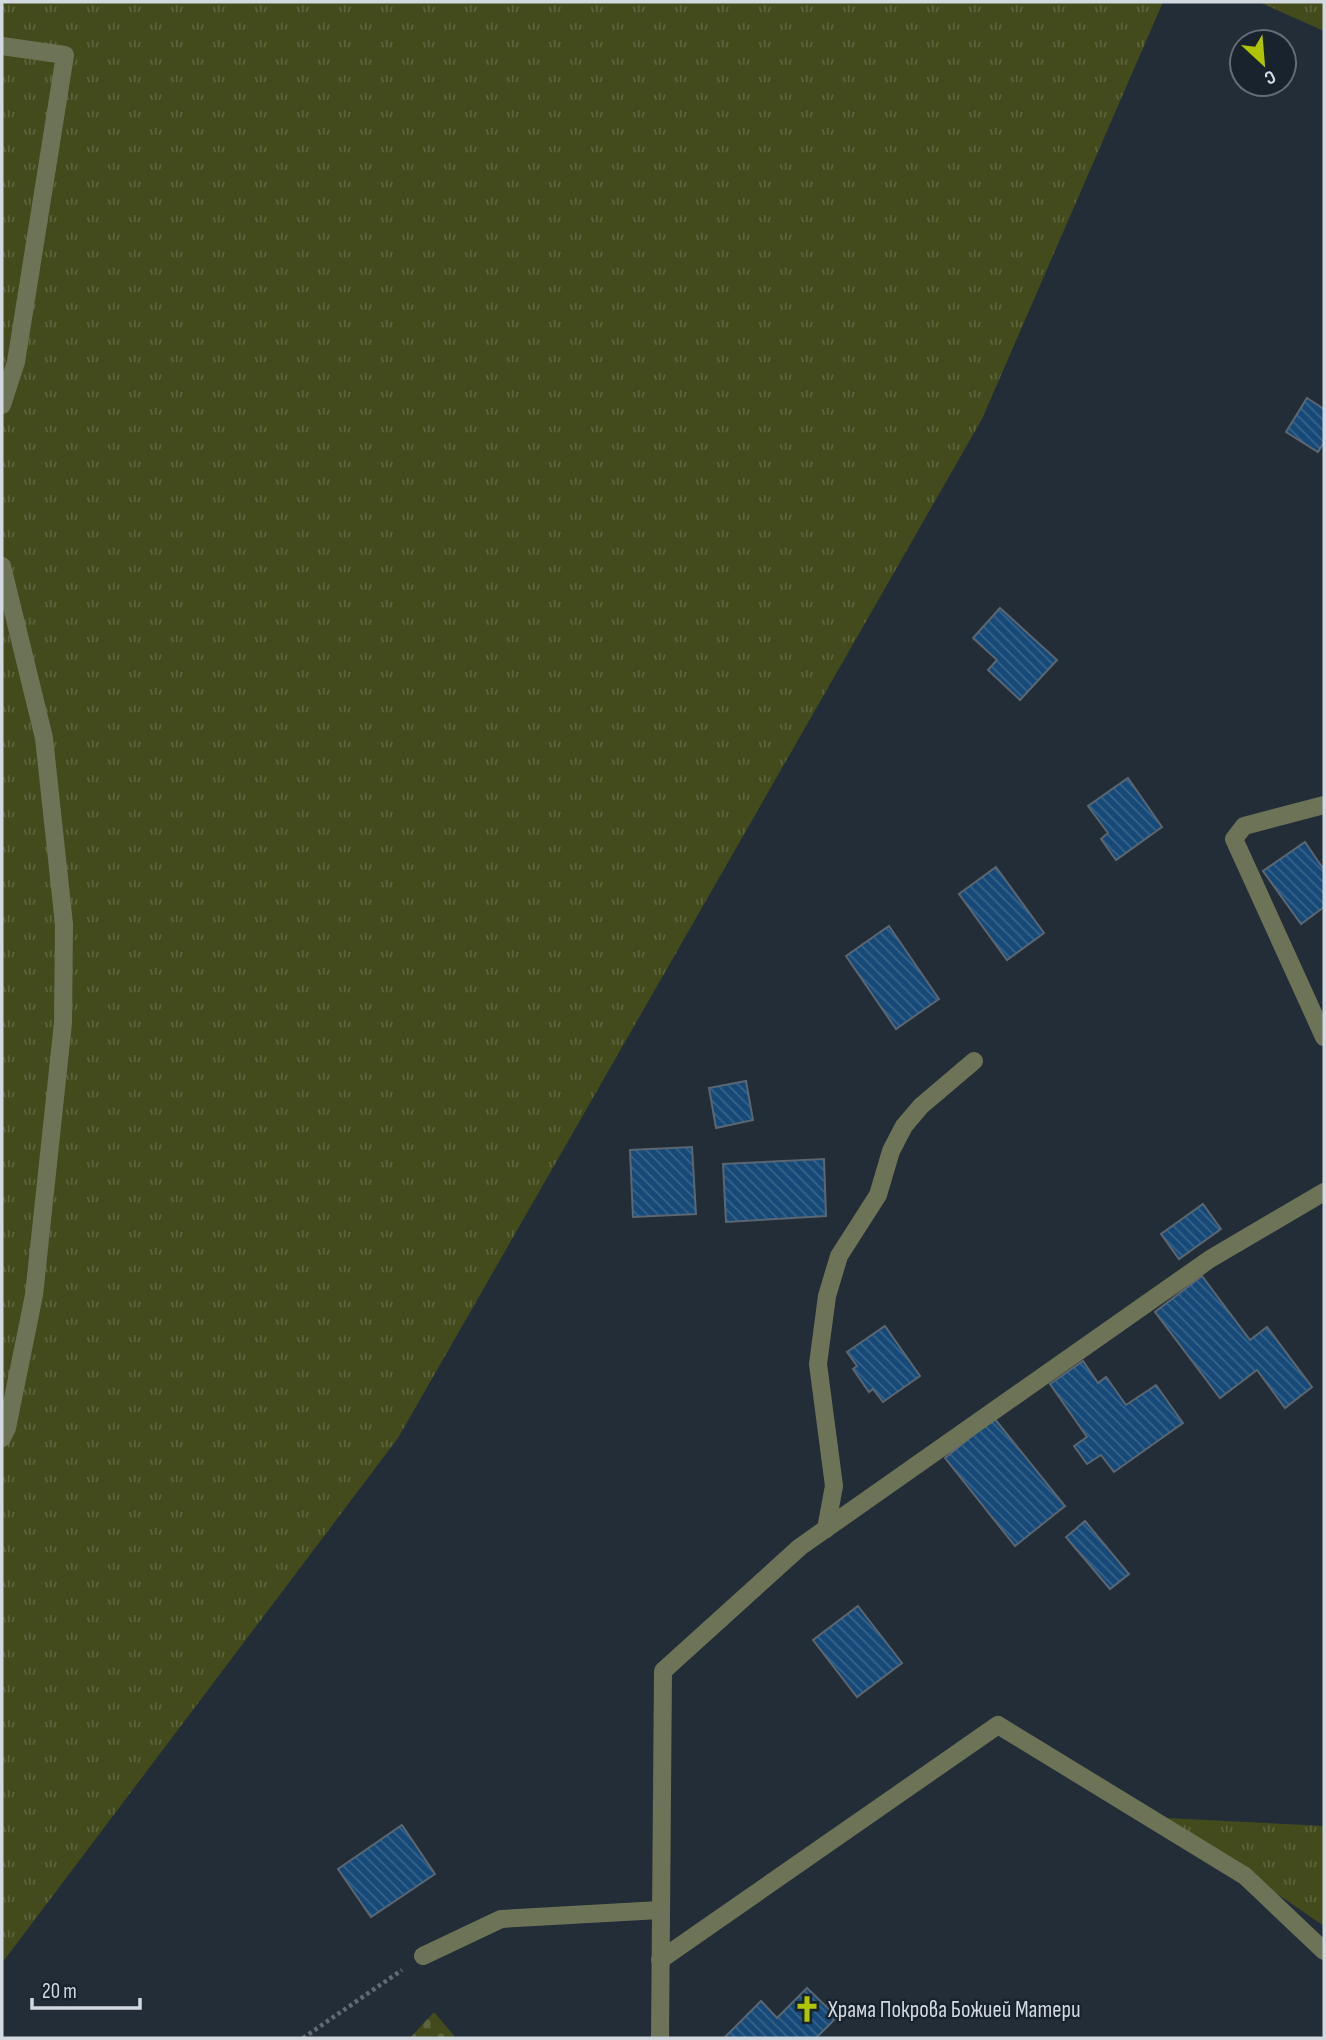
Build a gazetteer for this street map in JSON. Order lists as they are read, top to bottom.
{
  "places": {
    "church": ["Храма Покрова Божией Матери"]
  },
  "scale_bar": "20 m",
  "north": "bottom right"
}
